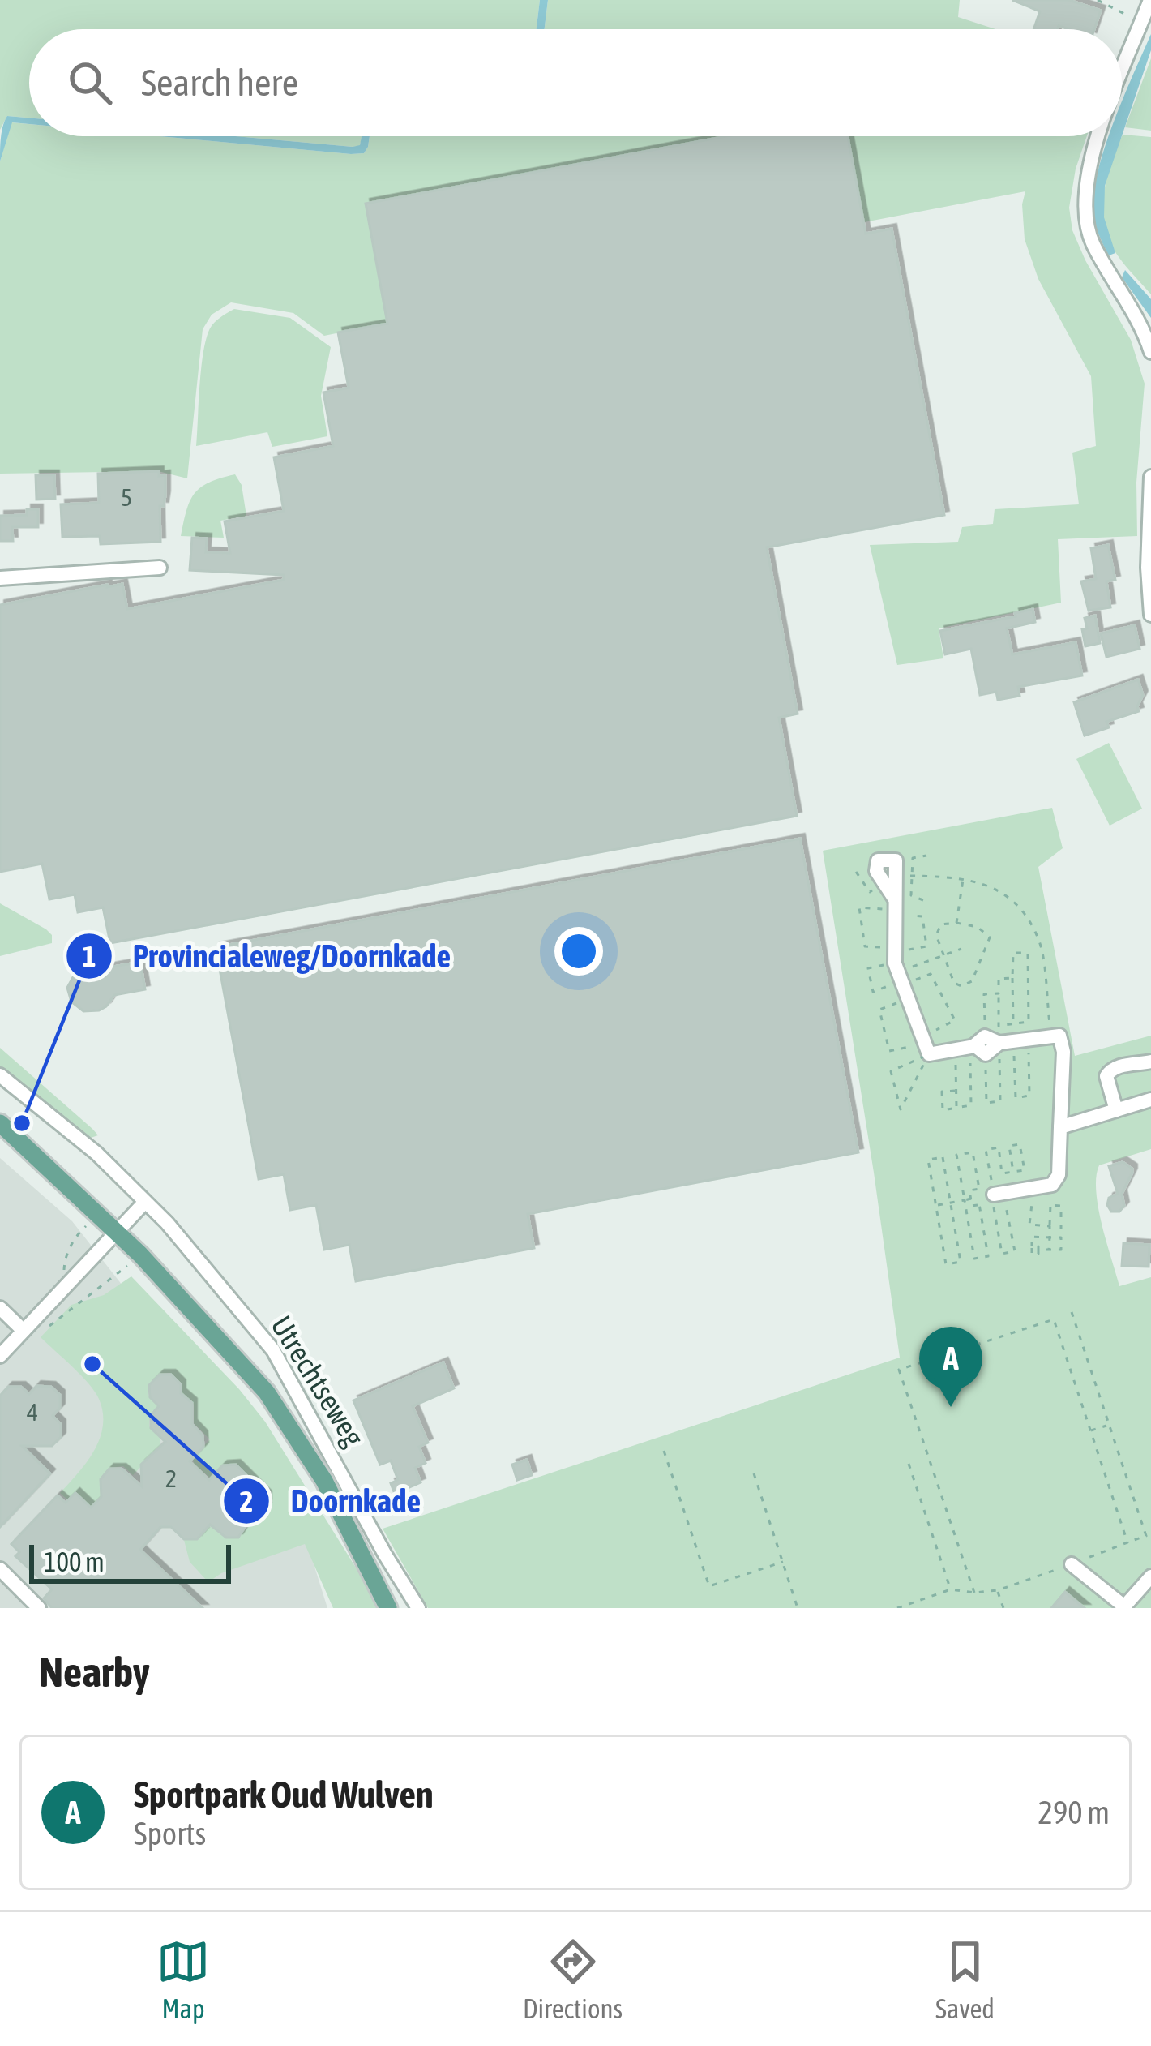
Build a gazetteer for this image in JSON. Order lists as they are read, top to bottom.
{
  "streets": {
    "main road": ["Utrechtseweg"]
  },
  "places": ["Provincialeweg/Doornkade", "Doornkade"],
  "house_numbers": ["5", "4", "2"],
  "scale_bar": "100 m",
  "page": {
    "search": "Search here",
    "pins": "A",
    "scale": "100 m",
    "heading": "Nearby",
    "list": [
      {
        "mark": "A",
        "name": "Sportpark Oud Wulven",
        "note": "Sports",
        "value": "290 m"
      }
    ],
    "nav": ["Map", "Directions", "Saved"]
  }
}
